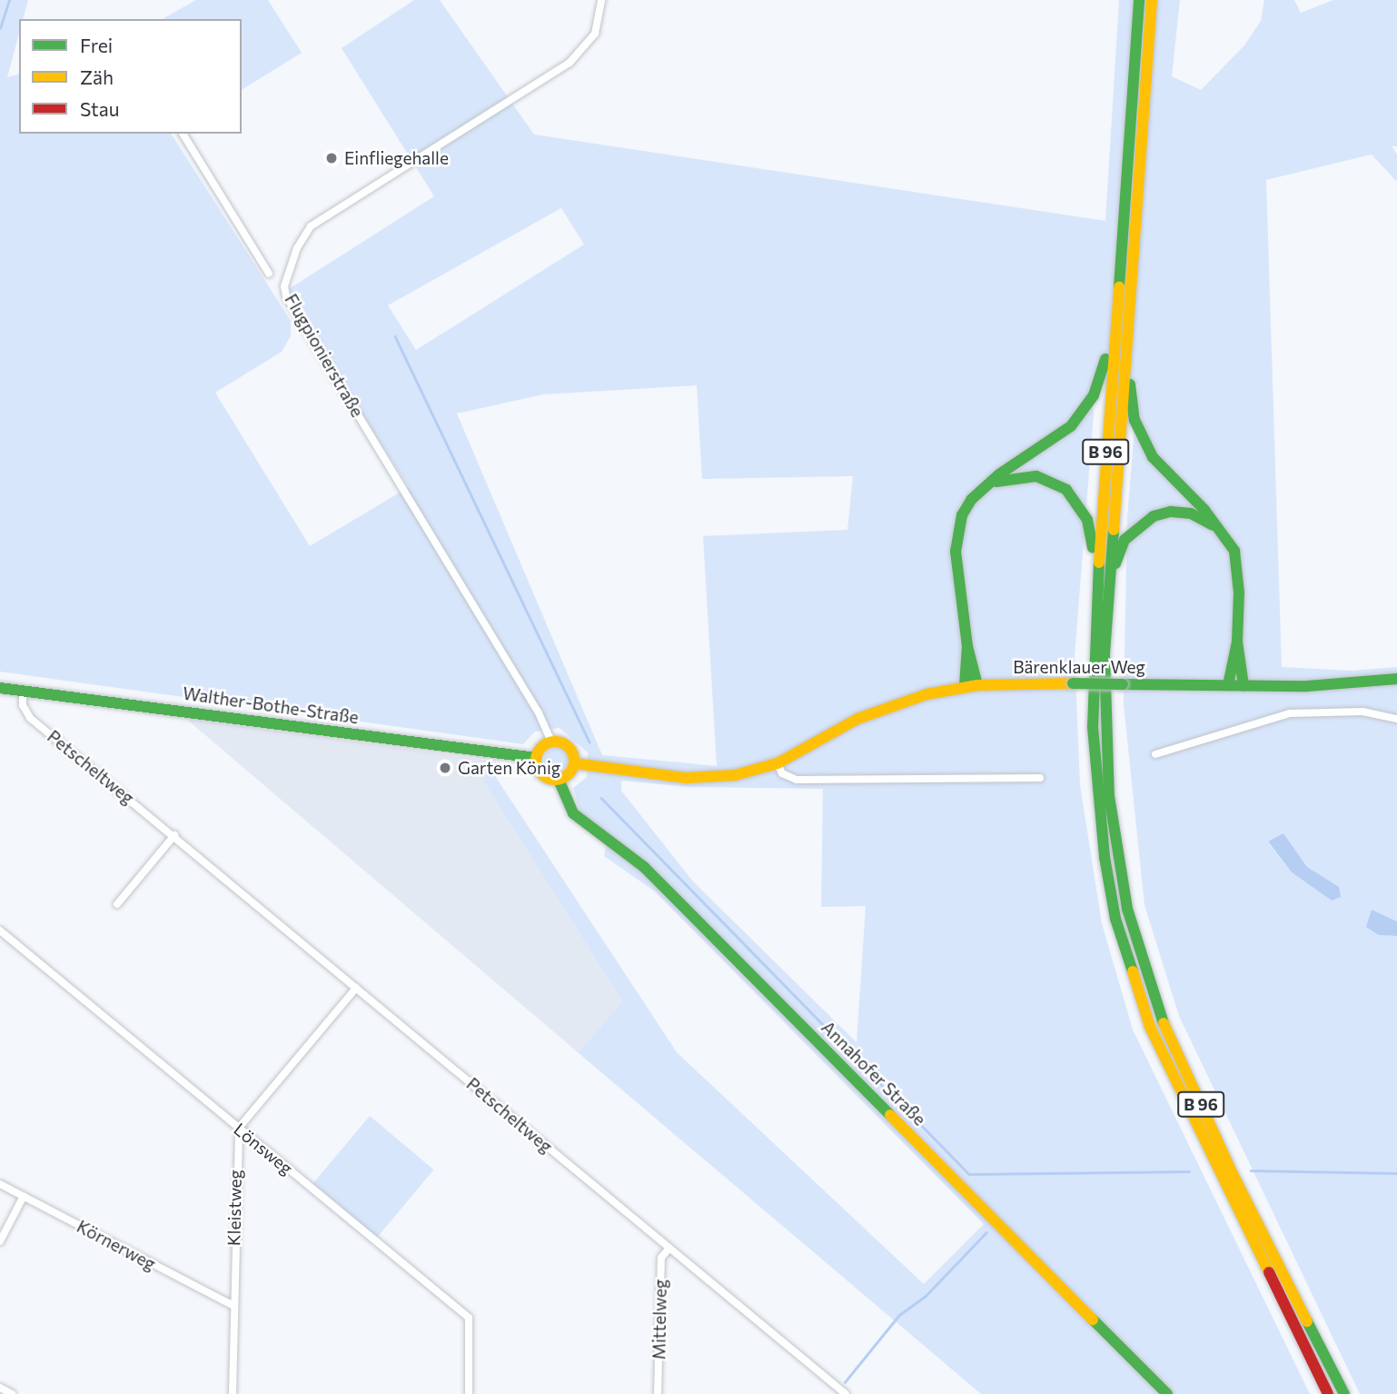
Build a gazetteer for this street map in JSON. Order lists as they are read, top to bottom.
{
  "streets": {
    "main road": [
      "B 96",
      "Bärenklauer Weg",
      "Walther-Bothe-Straße",
      "Annahofer Straße"
    ],
    "street": [
      "Flugpionierstraße",
      "Petscheltweg",
      "Lönsweg",
      "Kleistweg",
      "Körnerweg",
      "Mittelweg"
    ]
  },
  "crossings": [
    ["Flugpionierstraße", "Bärenklauer Weg"],
    ["Flugpionierstraße", "Walther-Bothe-Straße"],
    ["Flugpionierstraße", "Annahofer Straße"],
    ["Bärenklauer Weg", "Walther-Bothe-Straße"],
    ["Bärenklauer Weg", "Annahofer Straße"],
    ["Walther-Bothe-Straße", "Petscheltweg"],
    ["Walther-Bothe-Straße", "Annahofer Straße"],
    ["Petscheltweg", "Mittelweg"],
    ["Lönsweg", "Kleistweg"],
    ["Kleistweg", "Körnerweg"]
  ],
  "places": ["Einfliegehalle", "Garten König"],
  "legend": ["Frei", "Zäh", "Stau"]
}
